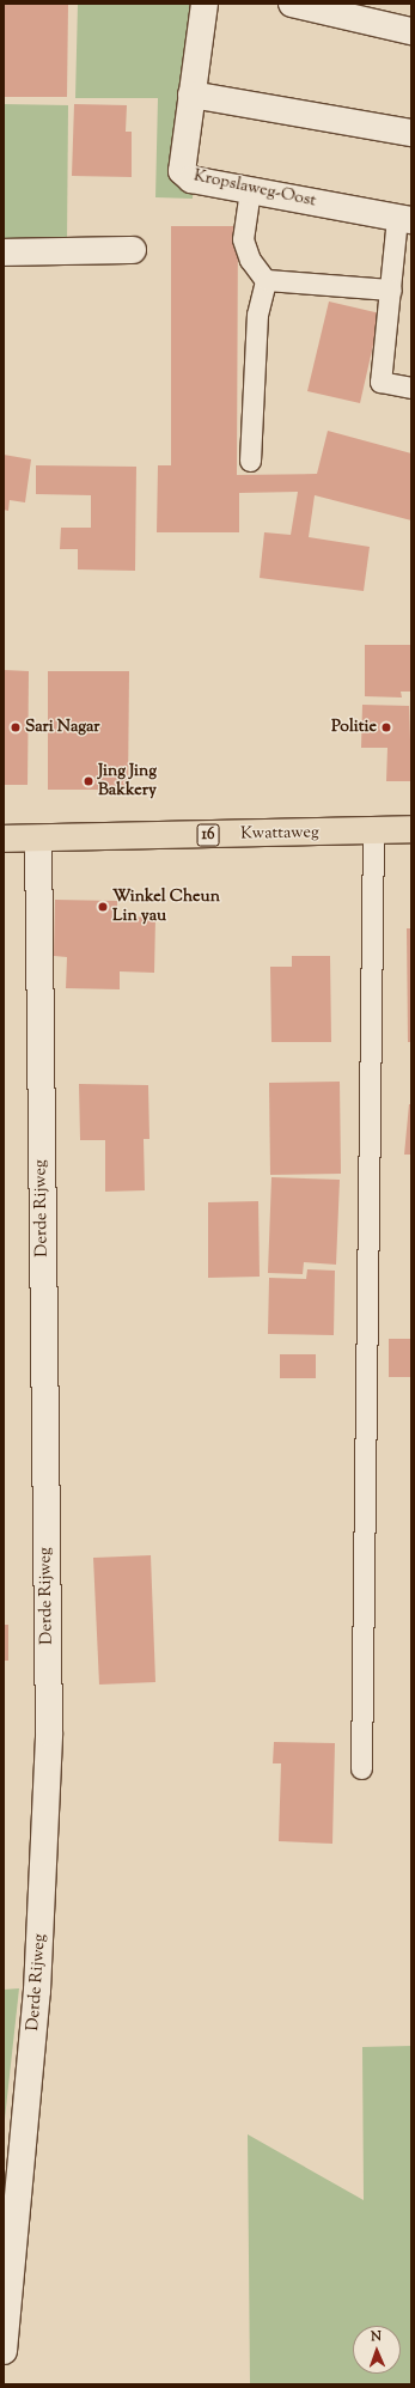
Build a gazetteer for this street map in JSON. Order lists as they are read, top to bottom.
{
  "streets": {
    "main road": ["Kwattaweg", "16"],
    "street": ["Kropslaweg-Oost", "Derde Rijweg"]
  },
  "crossings": [
    ["Kwattaweg", "Derde Rijweg"]
  ],
  "places": [
    "Sari Nagar",
    "Politie",
    "Jing Jing Bakkery",
    "Winkel Cheun Lin yau"
  ],
  "north": "top"
}
